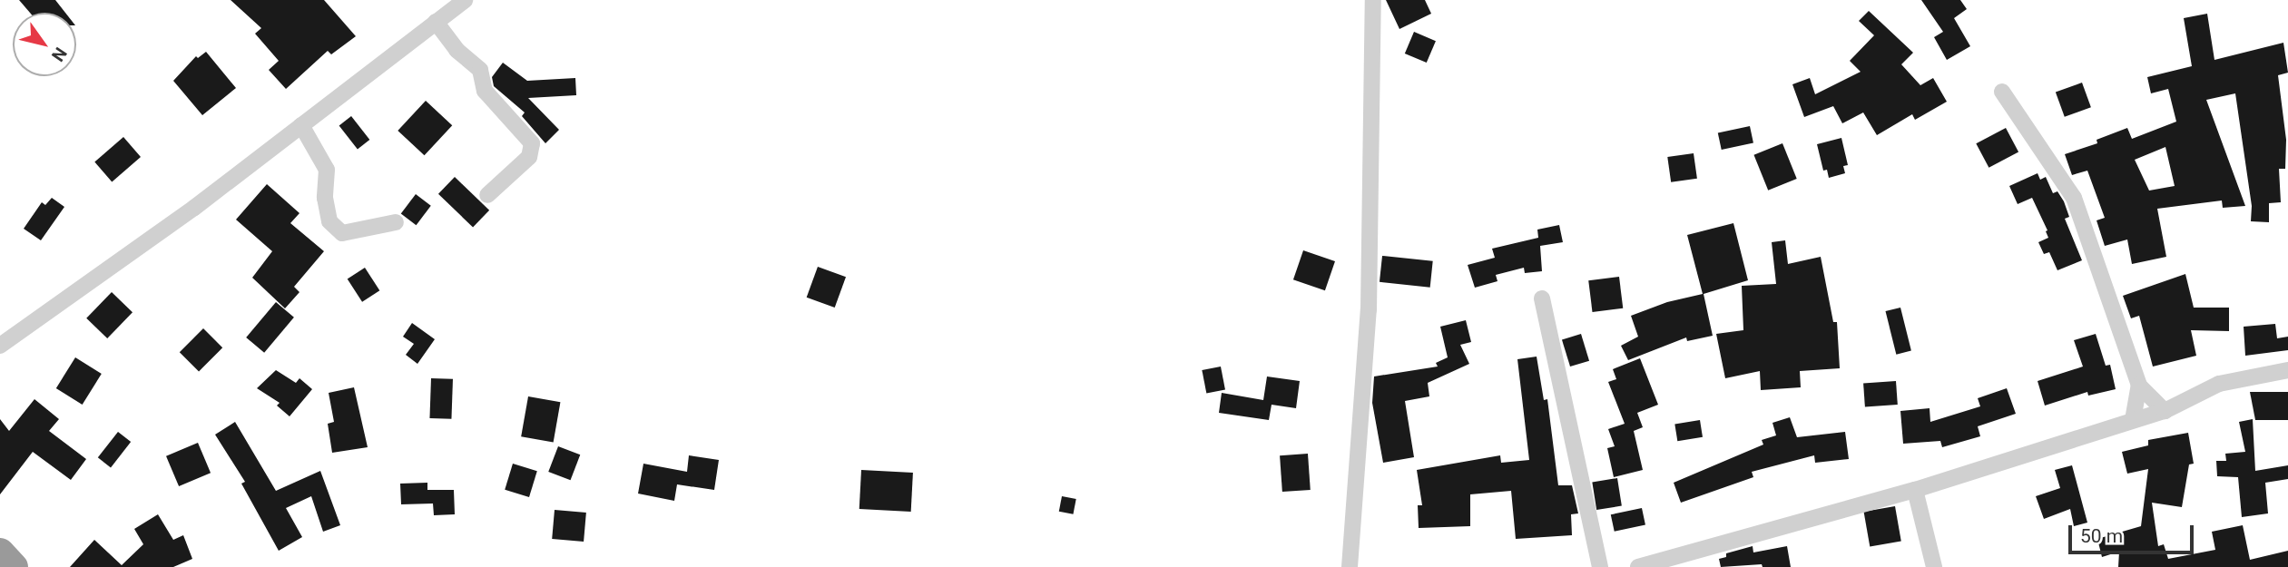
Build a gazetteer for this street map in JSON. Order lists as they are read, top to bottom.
{
  "scale_bar": "50 m",
  "north": "bottom right"
}
